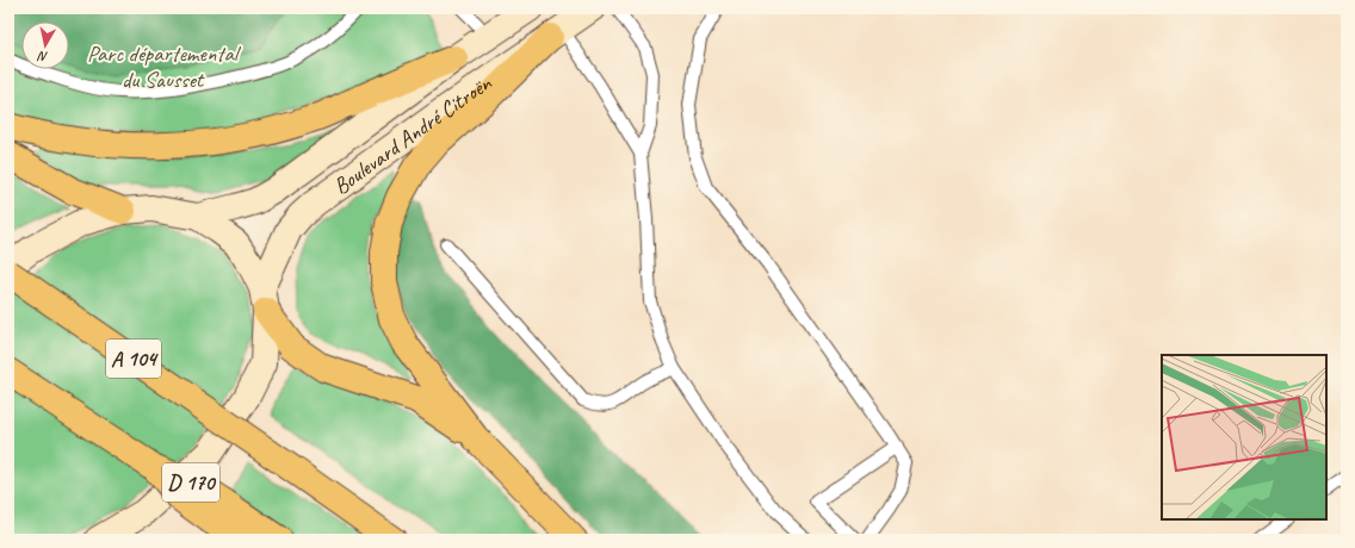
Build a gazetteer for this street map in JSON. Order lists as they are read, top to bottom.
{
  "streets": {
    "highway": ["A 104", "D 170"],
    "main road": ["Boulevard André Citroën"]
  },
  "parks": ["Parc départemental du Sausset"],
  "north": "bottom"
}
